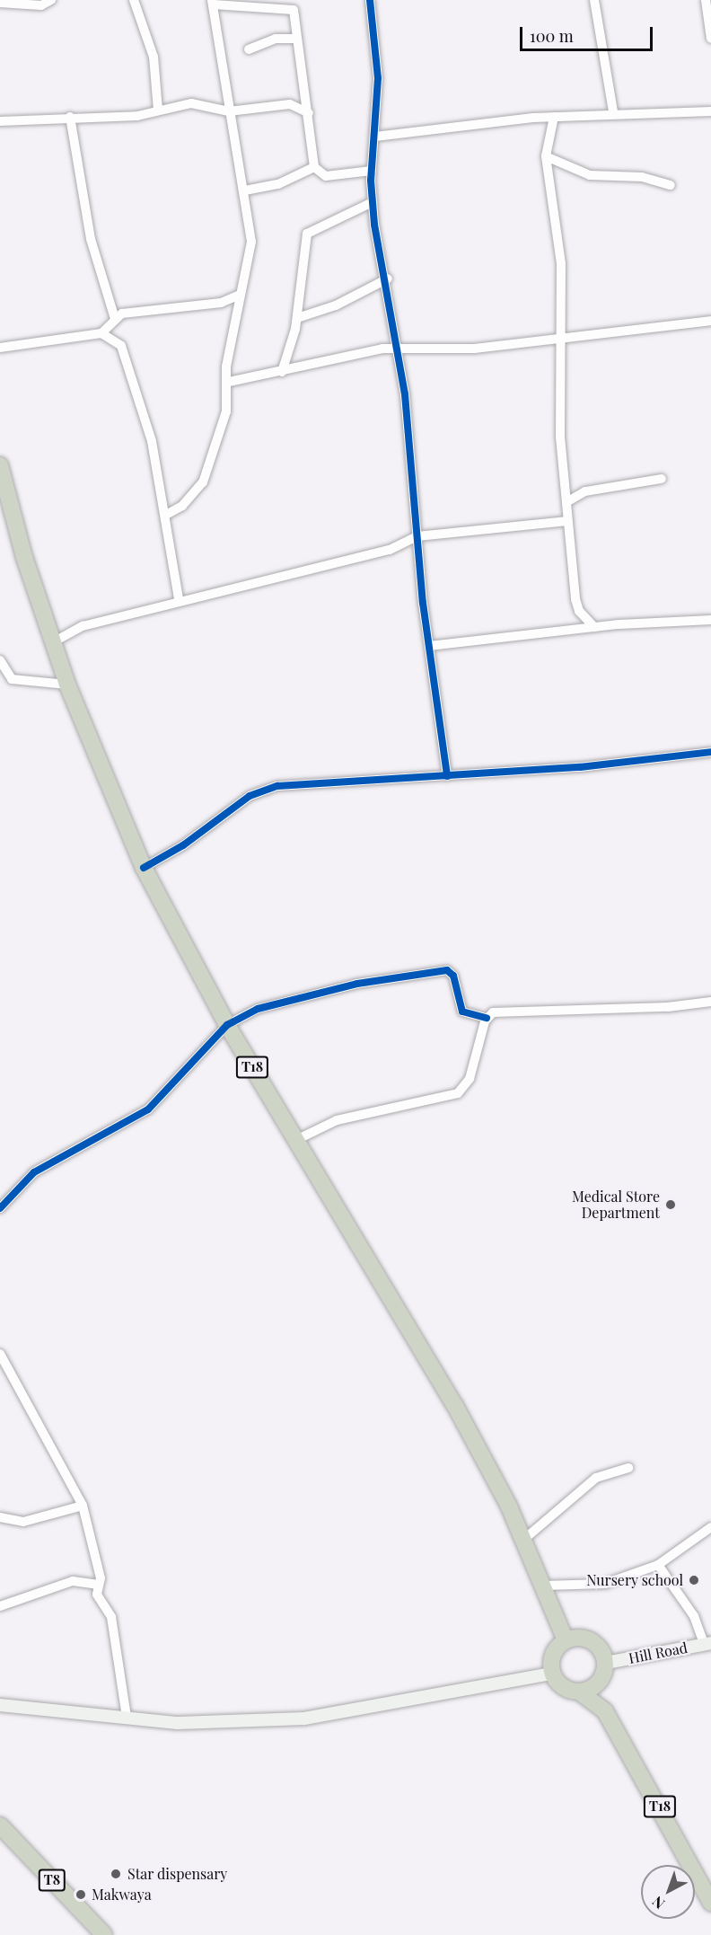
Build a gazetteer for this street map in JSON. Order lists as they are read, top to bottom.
{
  "streets": {
    "highway": ["T18", "T8"],
    "main road": ["Hill Road"]
  },
  "crossings": [
    ["T18", "Hill Road"]
  ],
  "places": [
    "Medical Store Department",
    "Nursery school",
    "Star dispensary",
    "Makwaya"
  ],
  "scale_bar": "100 m",
  "north": "bottom left"
}
